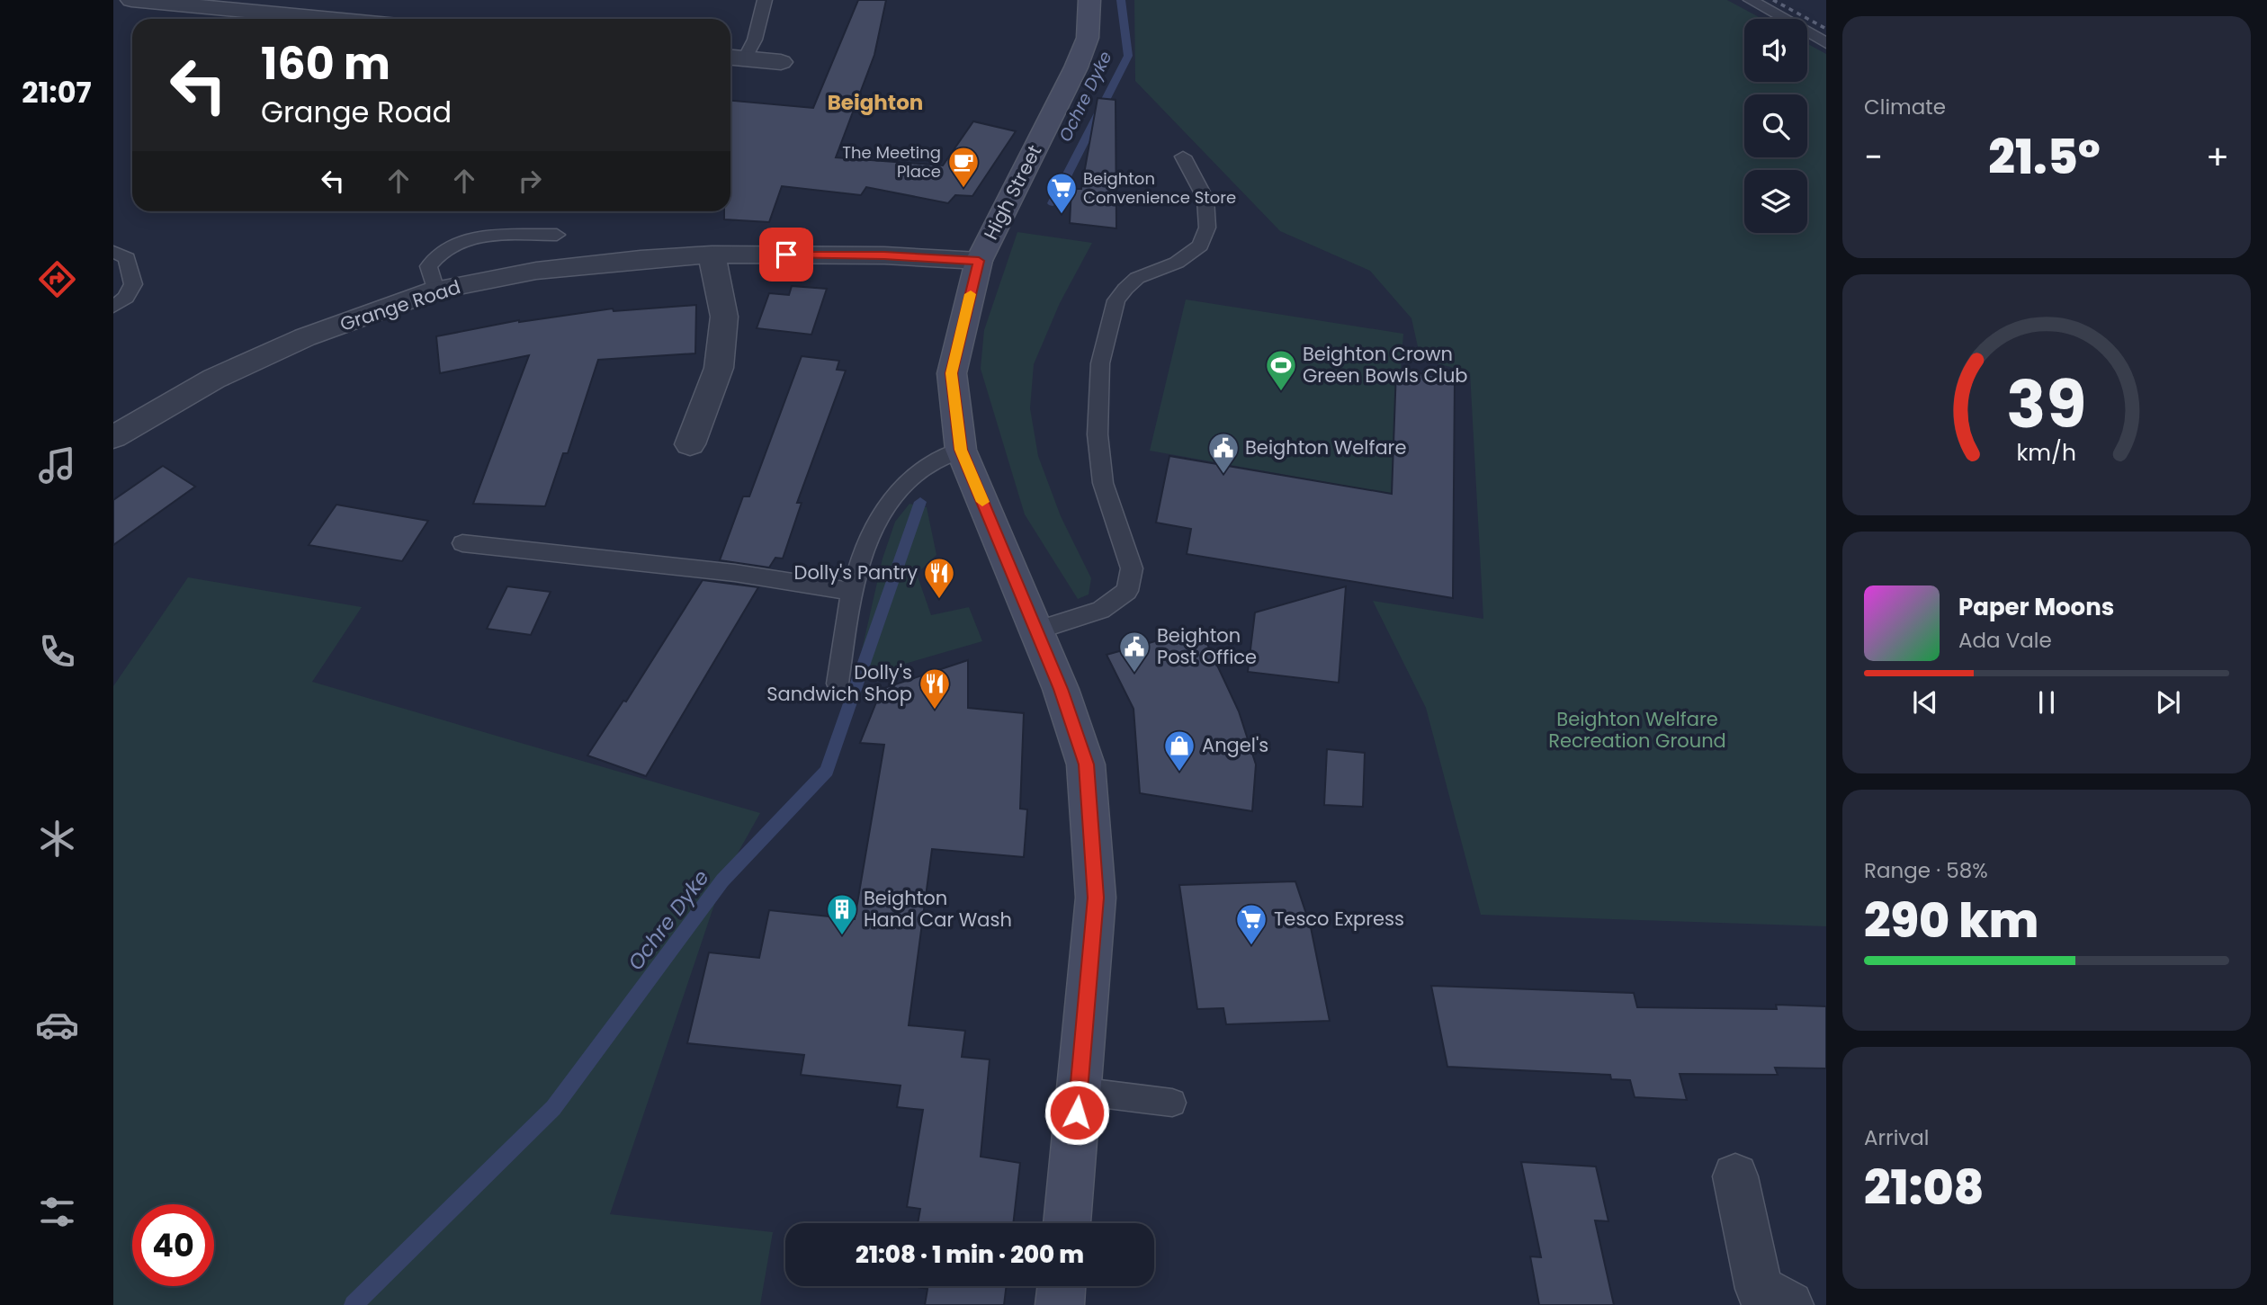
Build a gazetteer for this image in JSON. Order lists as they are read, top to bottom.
{
  "streets": {
    "street": ["High Street", "Grange Road"]
  },
  "crossings": [
    ["High Street", "Grange Road"]
  ],
  "districts": ["Beighton"],
  "water": ["Ochre Dyke"],
  "parks": ["Beighton Welfare Recreation Ground"],
  "places": {
    "cafe": ["The Meeting Place"],
    "supermarket": ["Beighton Convenience Store", "Tesco Express"],
    "sports": ["Beighton Crown Green Bowls Club"],
    "public building": ["Beighton Welfare", "Beighton Post Office"],
    "restaurant": ["Dolly's Pantry", "Dolly's Sandwich Shop"],
    "shop": ["Angel's"],
    "building": ["Beighton Hand Car Wash"]
  },
  "page": {
    "tabs": "21:07",
    "tile": [
      "Climate",
      ["Range · 58%", "290 km"],
      ["Arrival", "21:08"]
    ],
    "turn": ["160 m", "Grange Road"],
    "heat": ["−", "21.5°", "+"],
    "song": ["Paper Moons", "Ada Vale"],
    "limit": "40",
    "trip": "21:08 · 1 min · 200 m",
    "gauge": ["39", "km/h"]
  }
}
